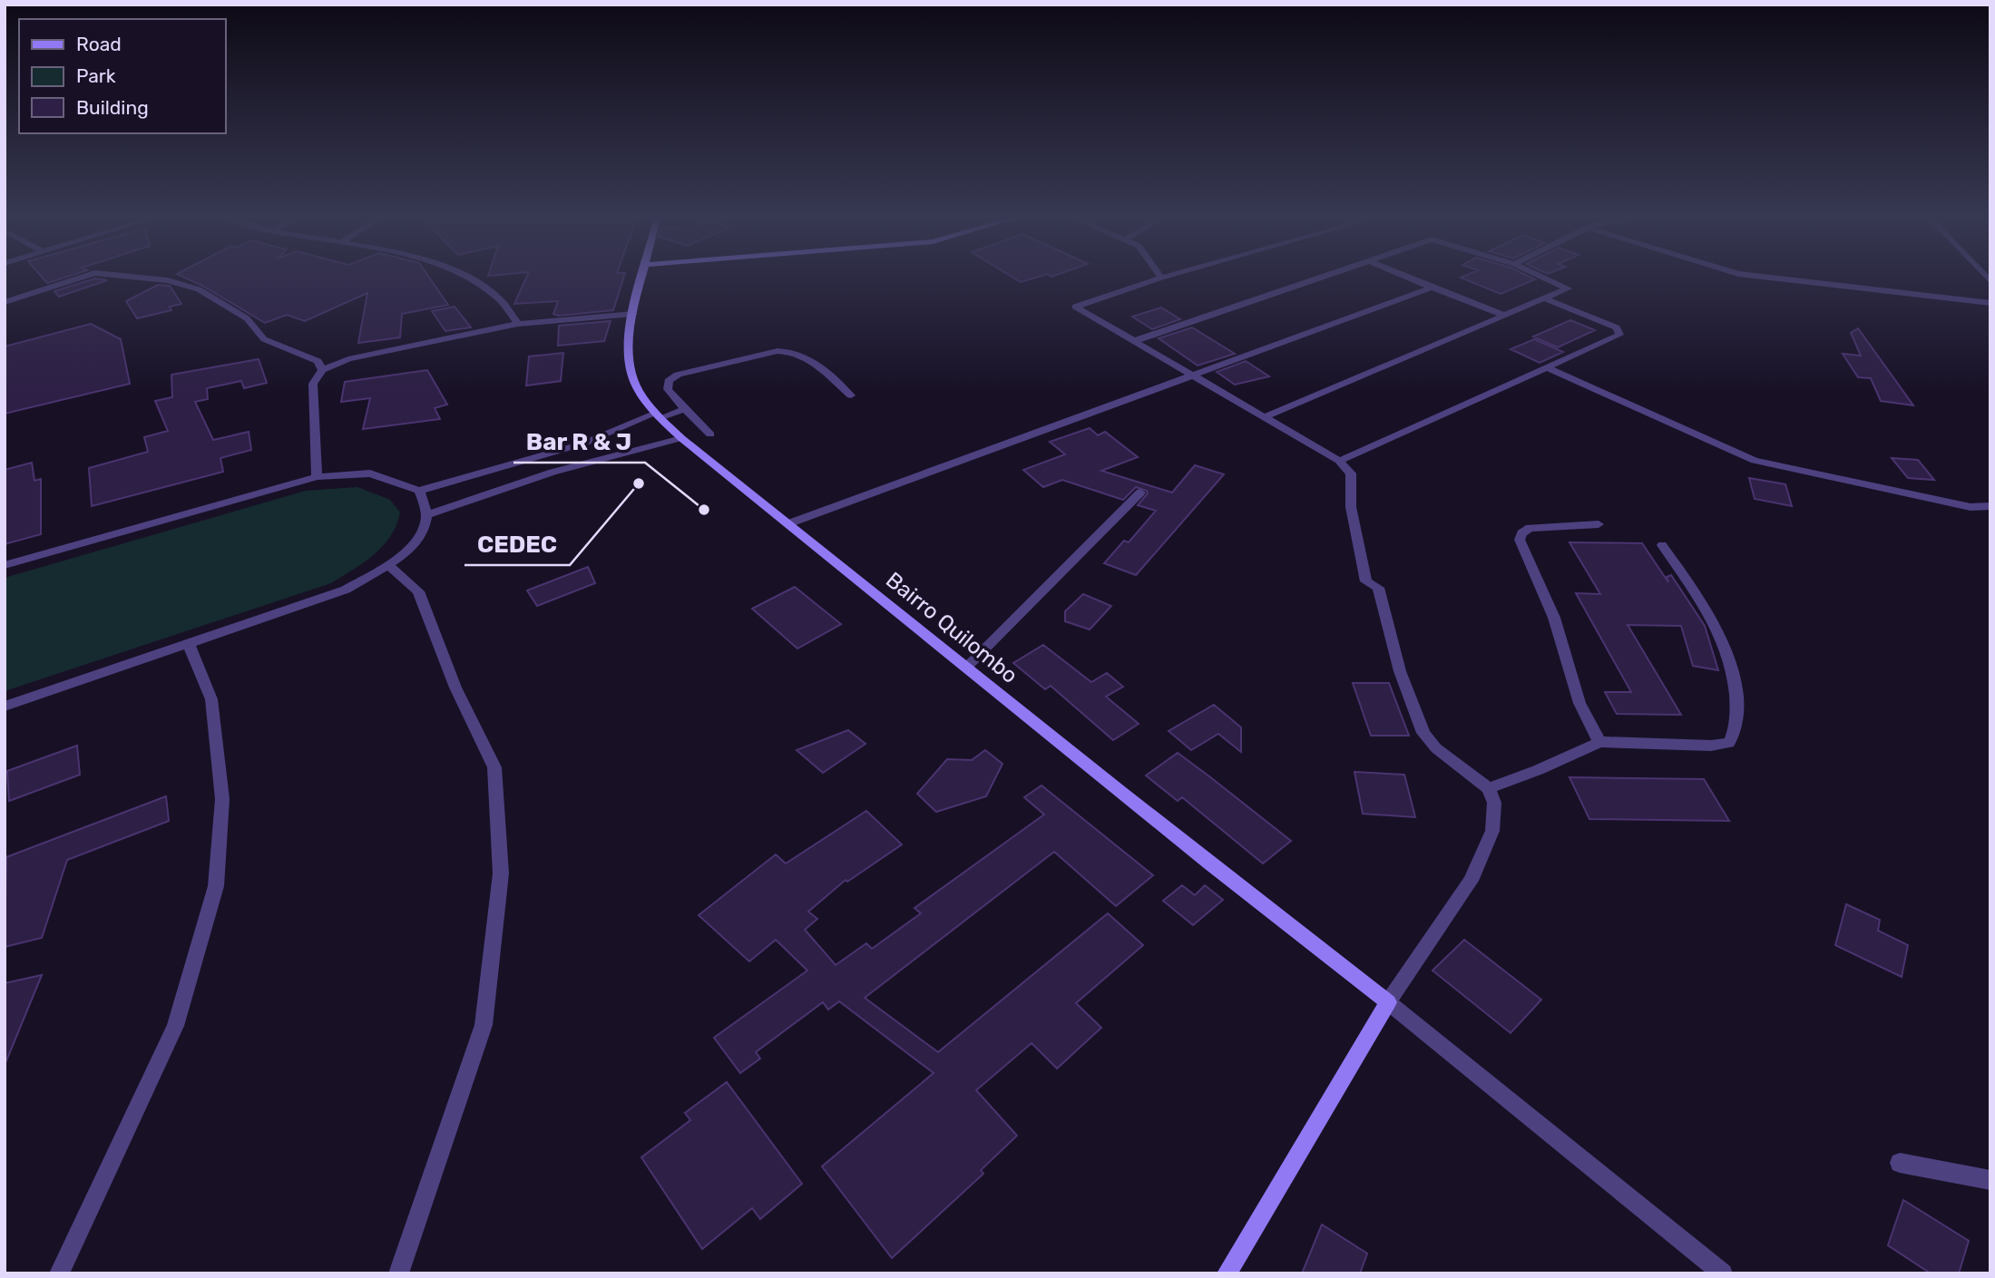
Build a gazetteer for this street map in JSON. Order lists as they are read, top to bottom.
{
  "streets": {
    "street": ["Bairro Quilombo"]
  },
  "places": ["CEDEC", "Bar R & J"],
  "legend": ["Road", "Park", "Building"]
}
